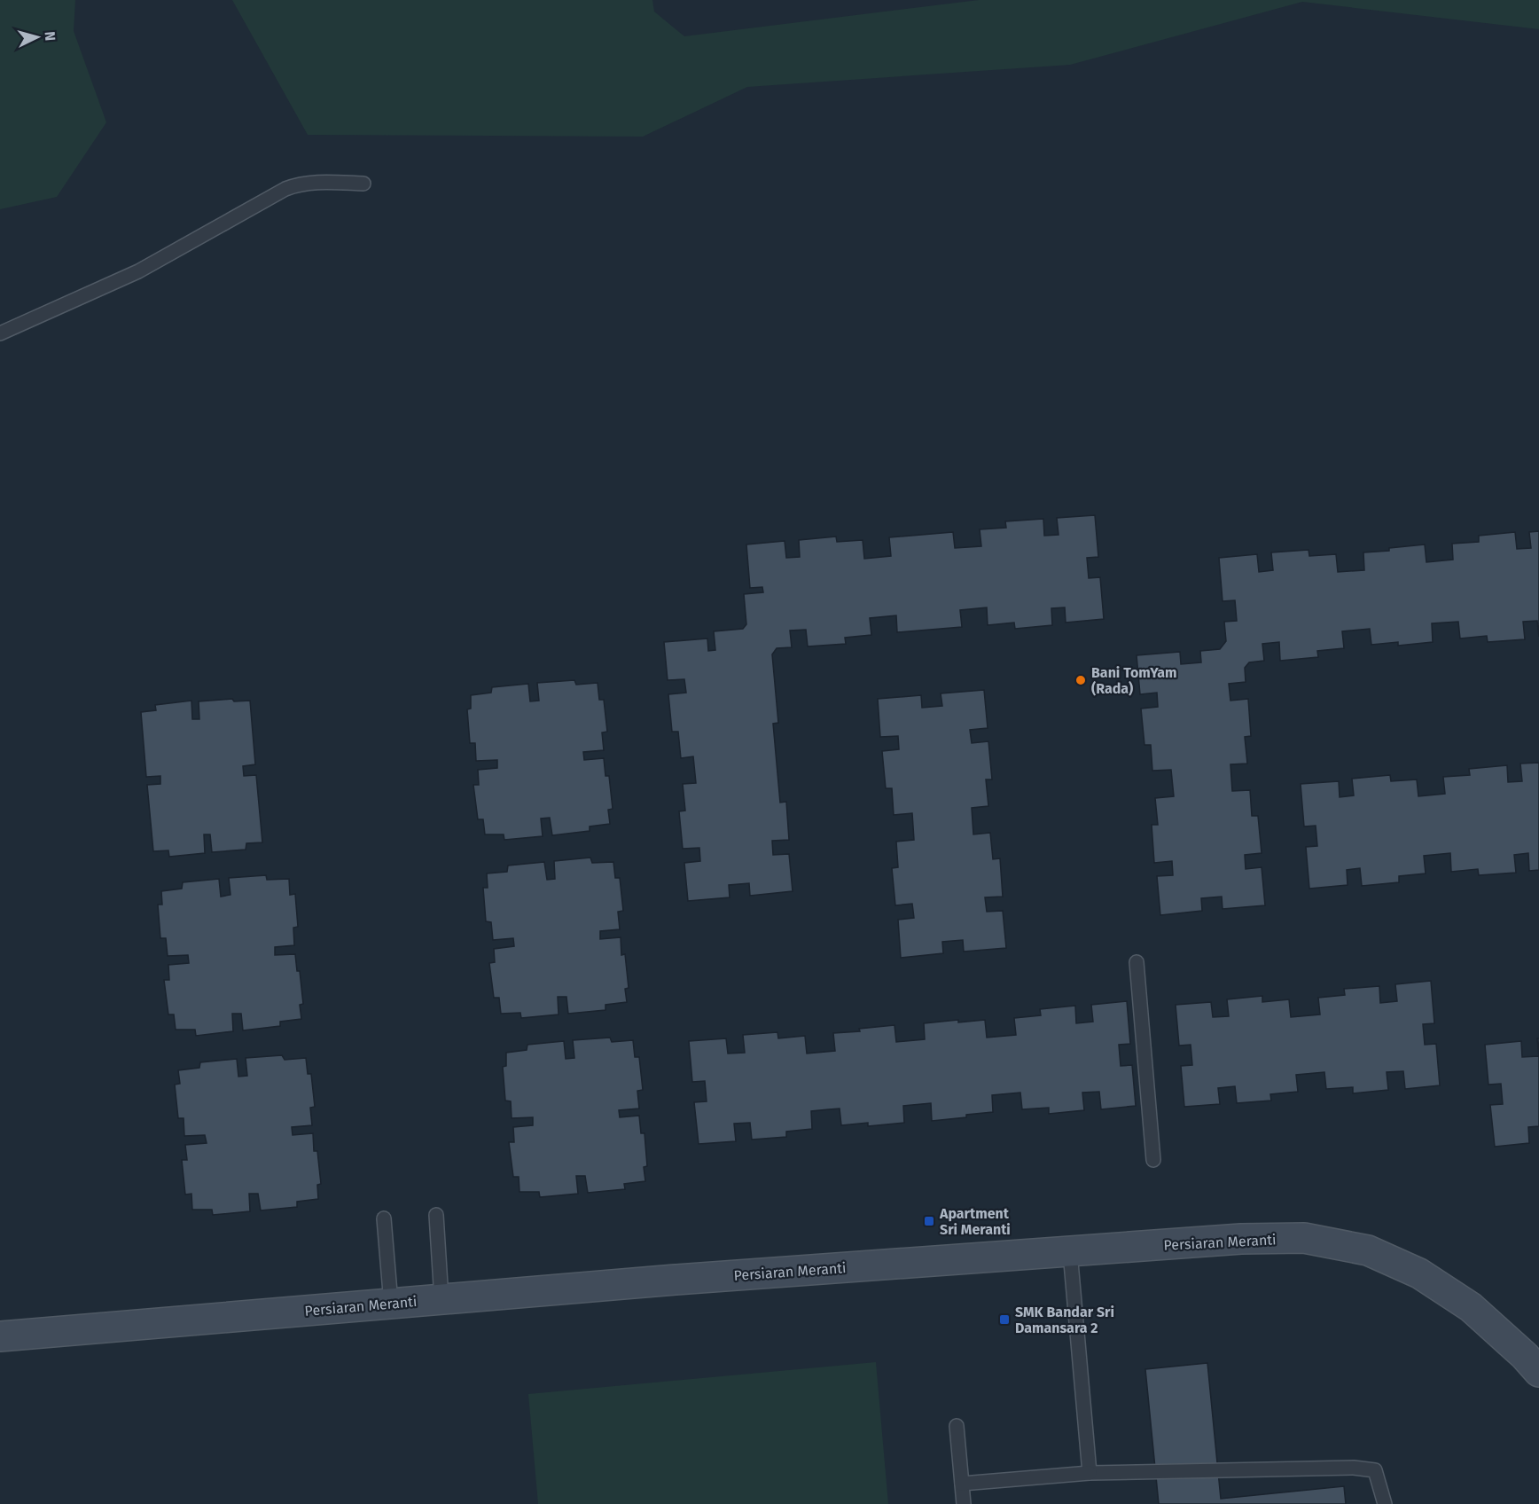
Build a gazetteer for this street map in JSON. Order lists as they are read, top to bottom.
{
  "streets": {
    "street": ["Persiaran Meranti"]
  },
  "places": {
    "other": ["Bani TomYam (Rada)"],
    "transit": ["Apartment Sri Meranti", "SMK Bandar Sri Damansara 2"]
  },
  "north": "right"
}
